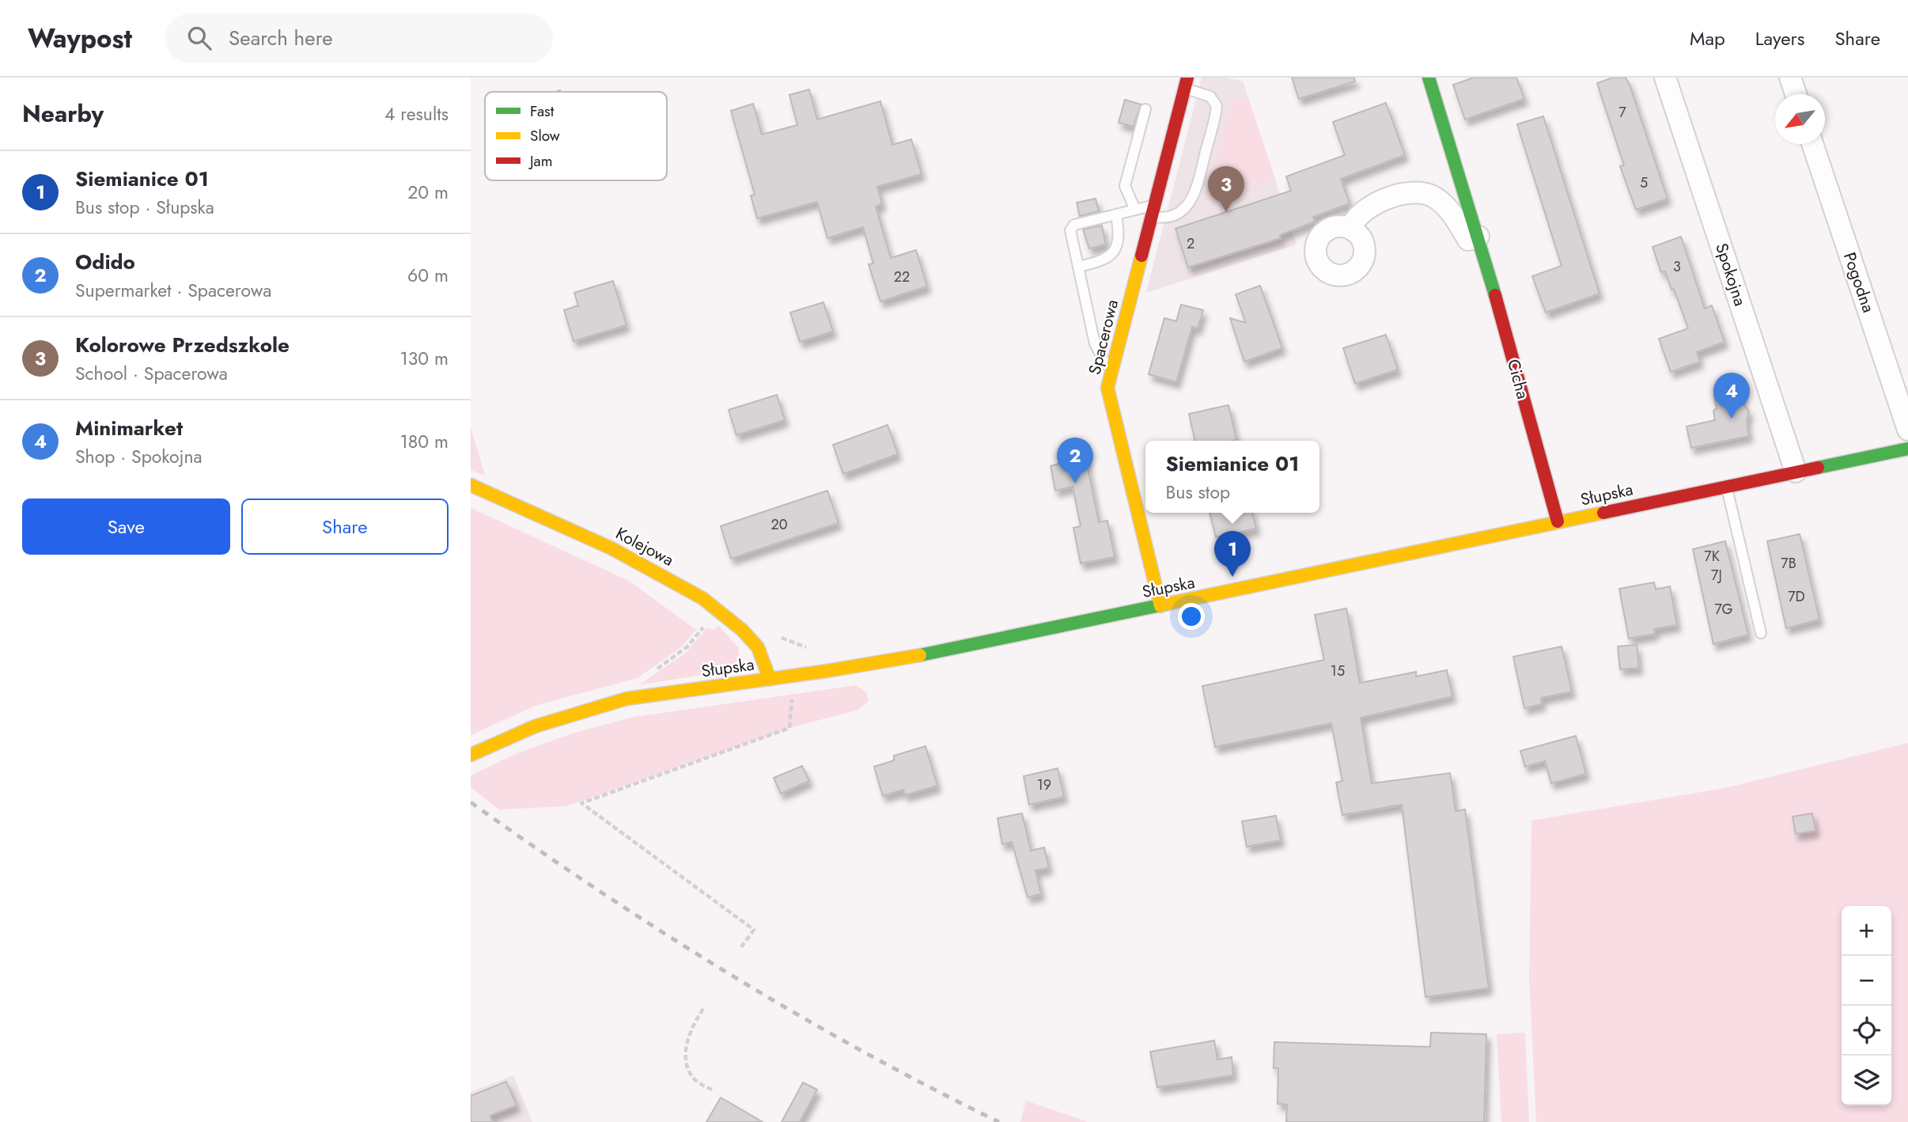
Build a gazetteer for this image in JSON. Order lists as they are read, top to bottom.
{
  "streets": {
    "main road": [
      "Spacerowa",
      "Cicha",
      "Słupska",
      "Kolejowa"
    ],
    "street": ["Spokojna", "Pogodna"]
  },
  "crossings": [
    ["Spokojna", "Słupska"],
    ["Spacerowa", "Słupska"],
    ["Cicha", "Słupska"],
    ["Słupska", "Kolejowa"]
  ],
  "house_numbers": [
    "7",
    "5",
    "2",
    "3",
    "22",
    "20",
    "7K",
    "7B",
    "7J",
    "7D",
    "7G",
    "15",
    "19"
  ],
  "legend": ["Fast", "Slow", "Jam"],
  "north": "bottom left",
  "page": {
    "header": "Waypost",
    "search": "Search here",
    "nav": ["Map", "Layers", "Share"],
    "heading": ["Nearby", "4 results"],
    "list": [
      {
        "mark": "1",
        "name": "Siemianice 01",
        "note": "Bus stop · Słupska",
        "value": "20 m"
      },
      {
        "mark": "2",
        "name": "Odido",
        "note": "Supermarket · Spacerowa",
        "value": "60 m"
      },
      {
        "mark": "3",
        "name": "Kolorowe Przedszkole",
        "note": "School · Spacerowa",
        "value": "130 m"
      },
      {
        "mark": "4",
        "name": "Minimarket",
        "note": "Shop · Spokojna",
        "value": "180 m"
      }
    ],
    "pins": [
      "3",
      "4",
      "2",
      "1"
    ],
    "popup": ["Siemianice 01", "Bus stop"],
    "buttons": ["Save", "Share"],
    "map_buttons": ["+", "−"]
  }
}
